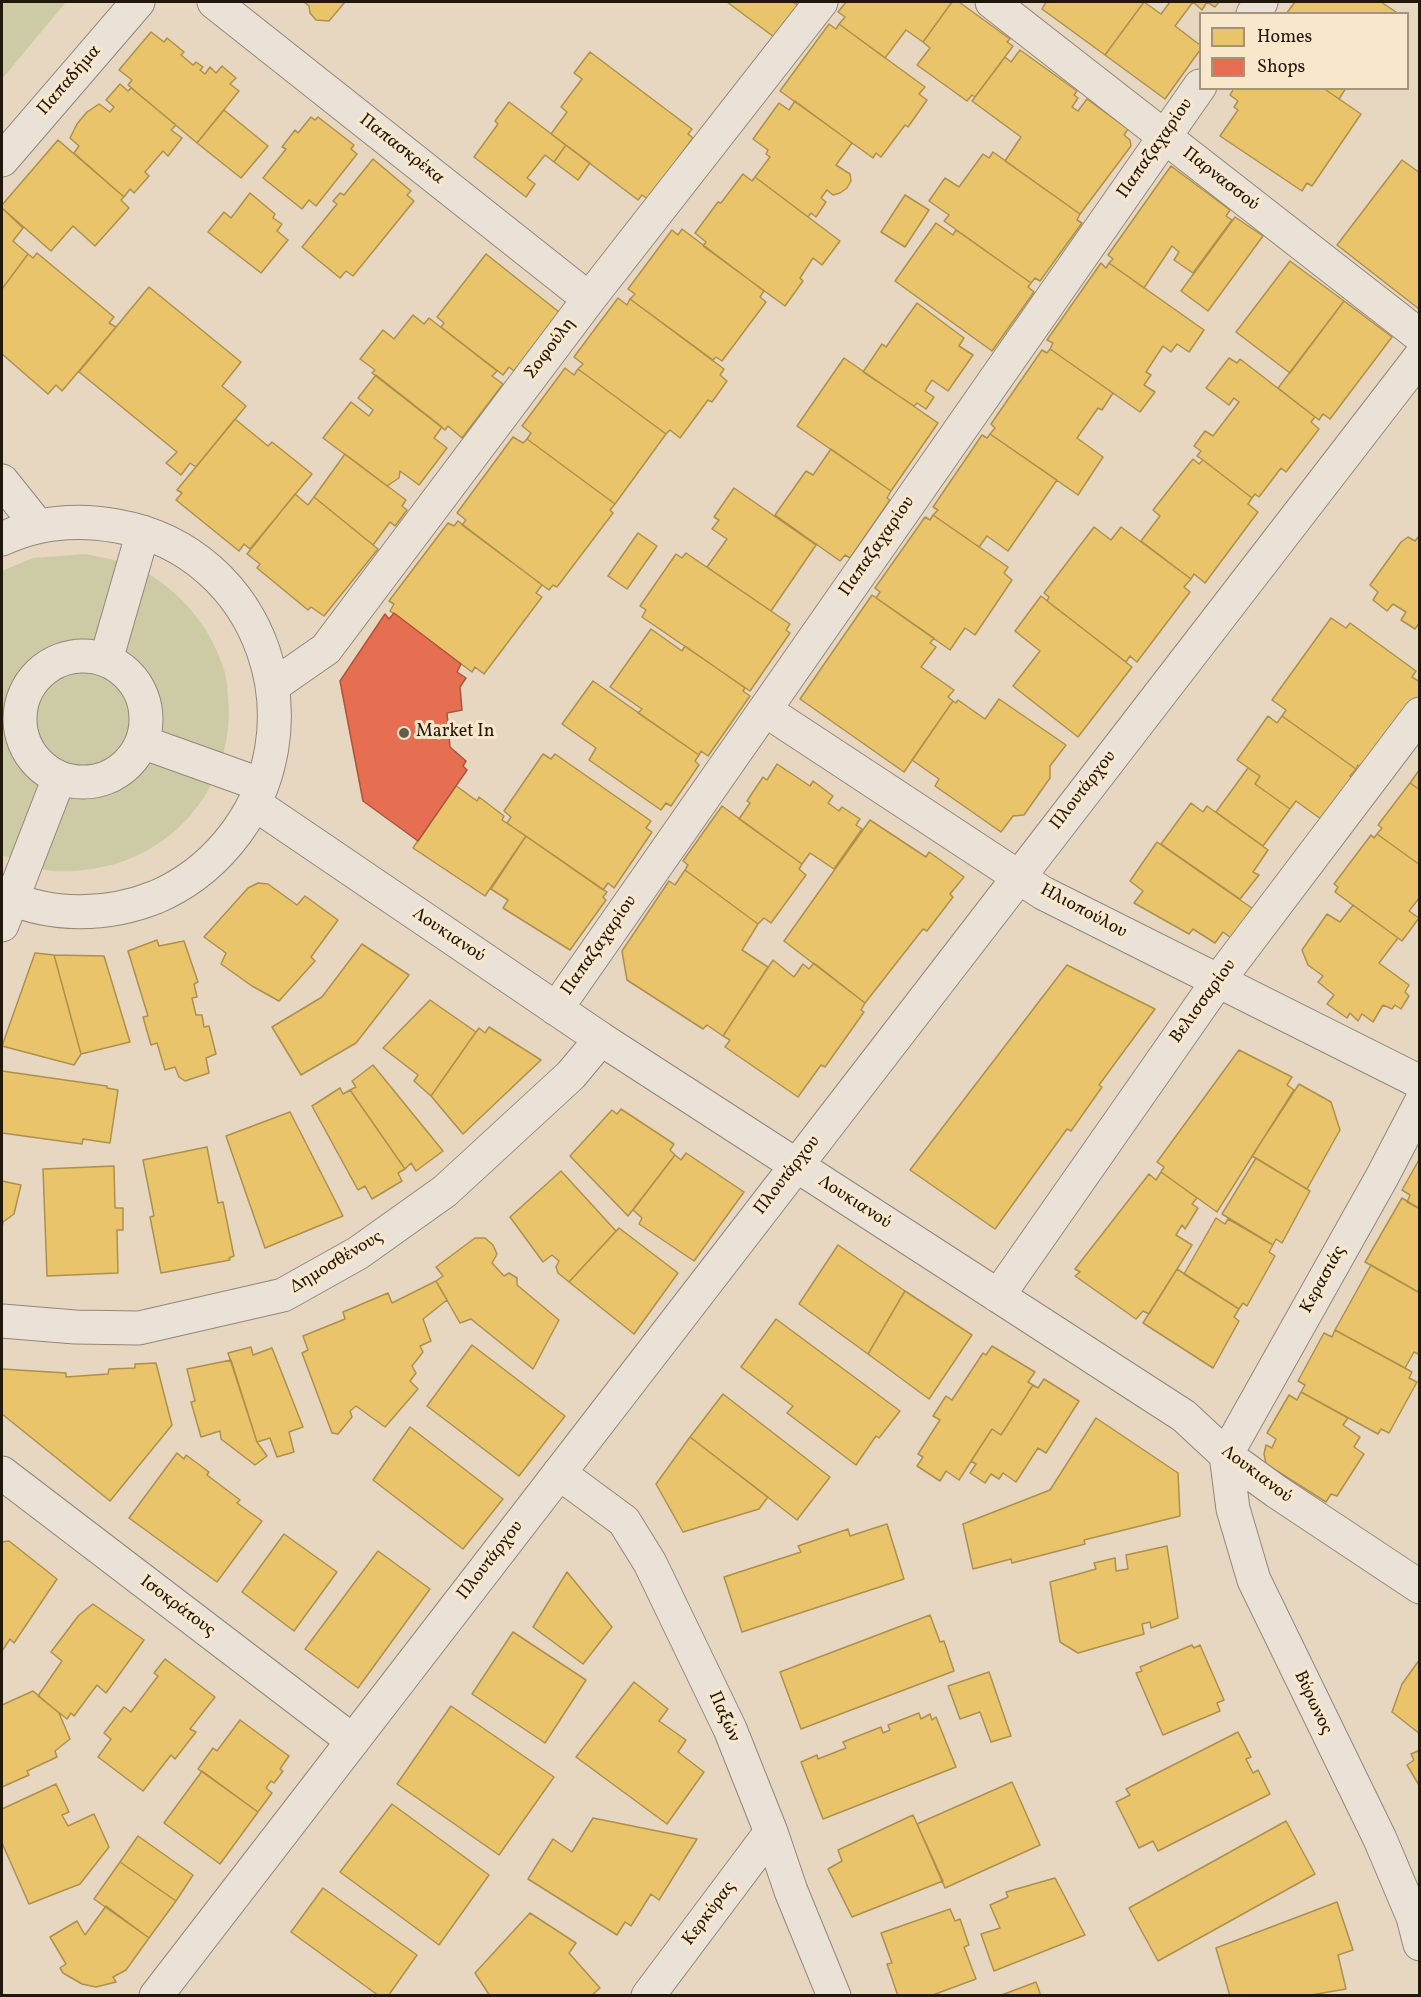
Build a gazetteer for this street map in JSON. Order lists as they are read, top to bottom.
{
  "streets": {
    "street": [
      "Παπαδήμα",
      "Παπαζαχαρίου",
      "Παπασκρέκα",
      "Παρνασσού",
      "Σοφούλη",
      "Πλουτάρχου",
      "Ηλιοπούλου",
      "Λουκιανού",
      "Βελισσαρίου",
      "Δημοσθένους",
      "Κερασιάς",
      "Ισοκράτους",
      "Βύρωνος",
      "Παξών",
      "Κερκύρας"
    ]
  },
  "crossings": [
    ["Παπαζαχαρίου", "Παρνασσού"],
    ["Παπαζαχαρίου", "Ηλιοπούλου"],
    ["Παπαζαχαρίου", "Λουκιανού"],
    ["Παπασκρέκα", "Σοφούλη"],
    ["Πλουτάρχου", "Ηλιοπούλου"],
    ["Πλουτάρχου", "Λουκιανού"],
    ["Πλουτάρχου", "Ισοκράτους"],
    ["Πλουτάρχου", "Παξών"],
    ["Ηλιοπούλου", "Βελισσαρίου"],
    ["Λουκιανού", "Βελισσαρίου"],
    ["Λουκιανού", "Δημοσθένους"],
    ["Λουκιανού", "Κερασιάς"],
    ["Λουκιανού", "Βύρωνος"],
    ["Κερασιάς", "Βύρωνος"],
    ["Παξών", "Κερκύρας"]
  ],
  "places": ["Market In"],
  "legend": ["Homes", "Shops"]
}
